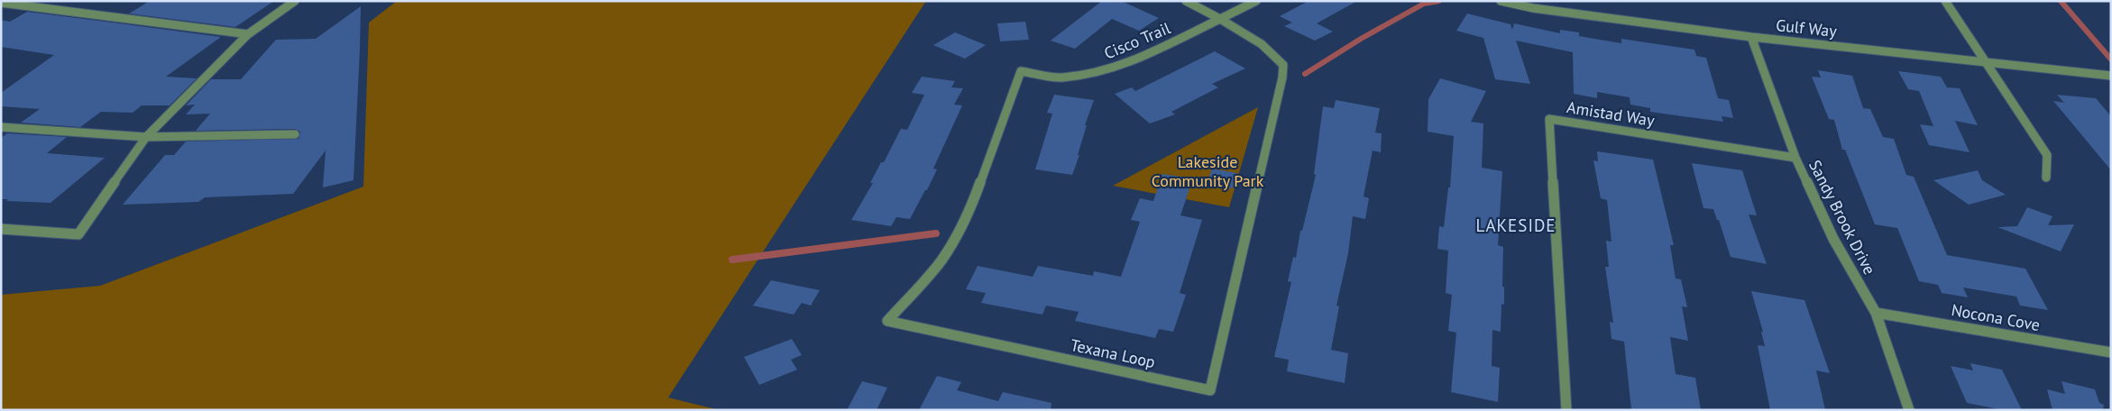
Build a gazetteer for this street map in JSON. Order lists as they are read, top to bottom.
{
  "streets": {
    "street": [
      "Gulf Way",
      "Cisco Trail",
      "Amistad Way",
      "Sandy Brook Drive",
      "Nocona Cove",
      "Texana Loop"
    ]
  },
  "crossings": [
    ["Gulf Way", "Sandy Brook Drive"],
    ["Cisco Trail", "Texana Loop"],
    ["Amistad Way", "Sandy Brook Drive"],
    ["Sandy Brook Drive", "Nocona Cove"]
  ],
  "districts": ["LAKESIDE"],
  "parks": ["Lakeside Community Park"]
}
